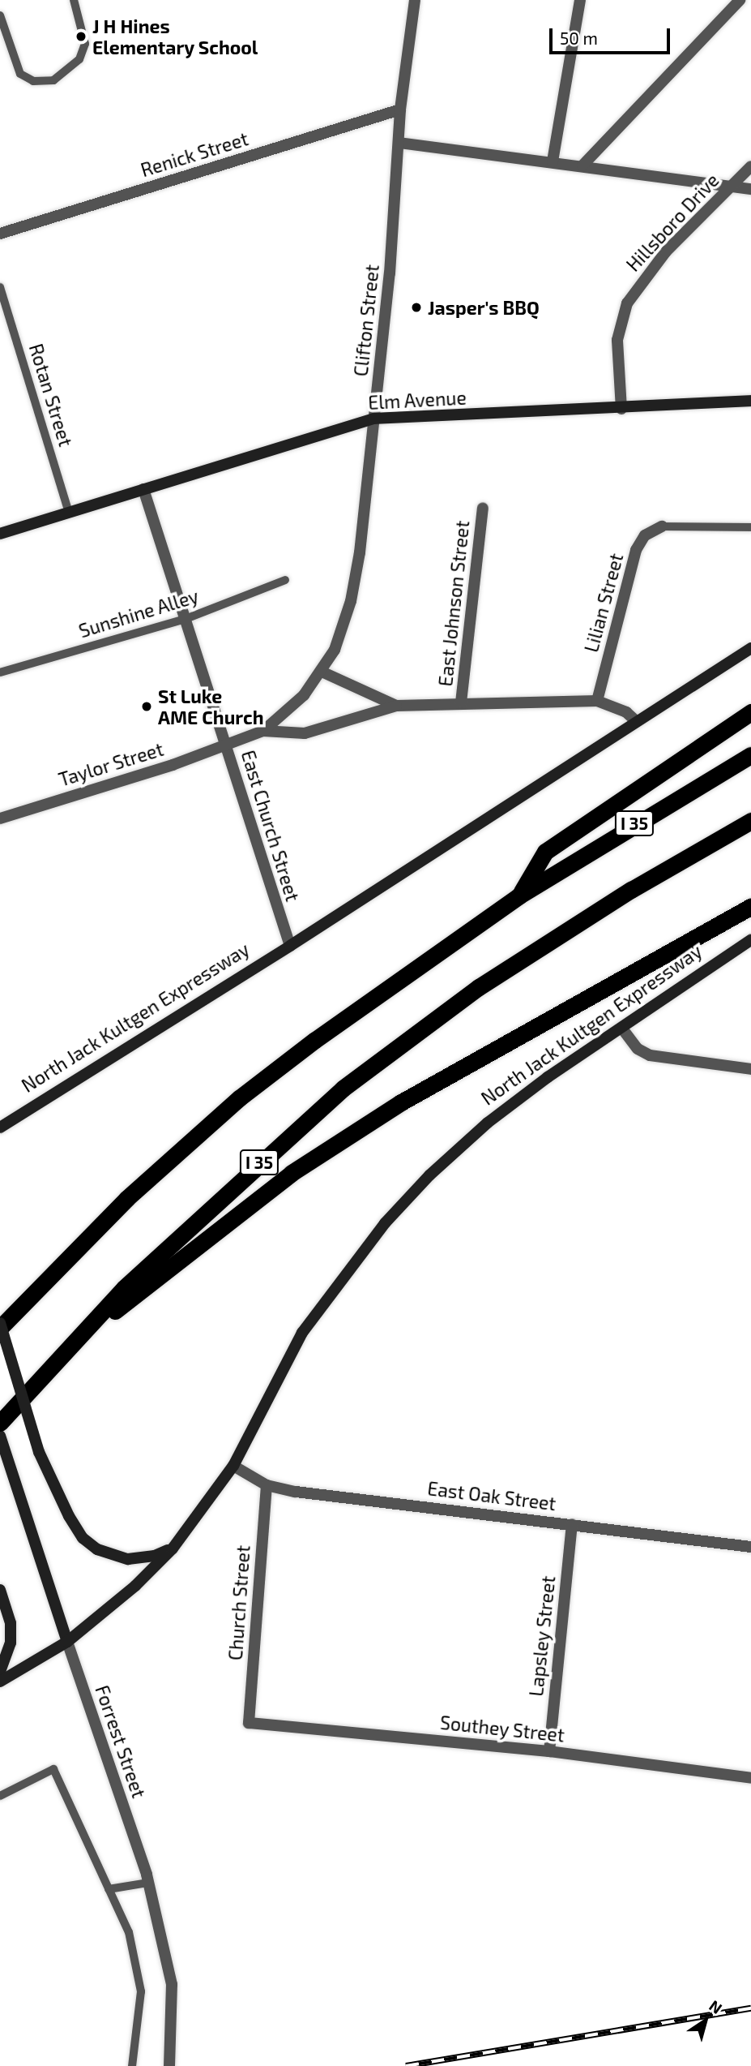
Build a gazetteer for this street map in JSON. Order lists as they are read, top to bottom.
{
  "streets": {
    "highway": ["I 35"],
    "main road": ["Elm Avenue", "North Jack Kultgen Expressway", "Forrest Street"],
    "street": [
      "Renick Street",
      "Hillsboro Drive",
      "Clifton Street",
      "Lilian Street",
      "East Johnson Street",
      "Taylor Street",
      "East Church Street",
      "East Oak Street",
      "Church Street",
      "Lapsley Street",
      "Southey Street"
    ],
    "lane": ["Rotan Street", "Sunshine Alley"]
  },
  "crossings": [
    ["Renick Street", "Clifton Street"],
    ["Hillsboro Drive", "Elm Avenue"],
    ["Clifton Street", "Elm Avenue"],
    ["Clifton Street", "Taylor Street"],
    ["Rotan Street", "Elm Avenue"],
    ["Elm Avenue", "East Church Street"],
    ["Lilian Street", "Taylor Street"],
    ["East Johnson Street", "Taylor Street"],
    ["Sunshine Alley", "East Church Street"],
    ["Taylor Street", "East Church Street"],
    ["Taylor Street", "North Jack Kultgen Expressway"],
    ["East Church Street", "North Jack Kultgen Expressway"],
    ["North Jack Kultgen Expressway", "East Oak Street"],
    ["North Jack Kultgen Expressway", "Forrest Street"],
    ["East Oak Street", "Church Street"],
    ["East Oak Street", "Lapsley Street"],
    ["Church Street", "Southey Street"],
    ["Lapsley Street", "Southey Street"]
  ],
  "places": ["J H Hines Elementary School", "Jasper's BBQ", "St Luke AME Church"],
  "scale_bar": "50 m",
  "north": "top right"
}
